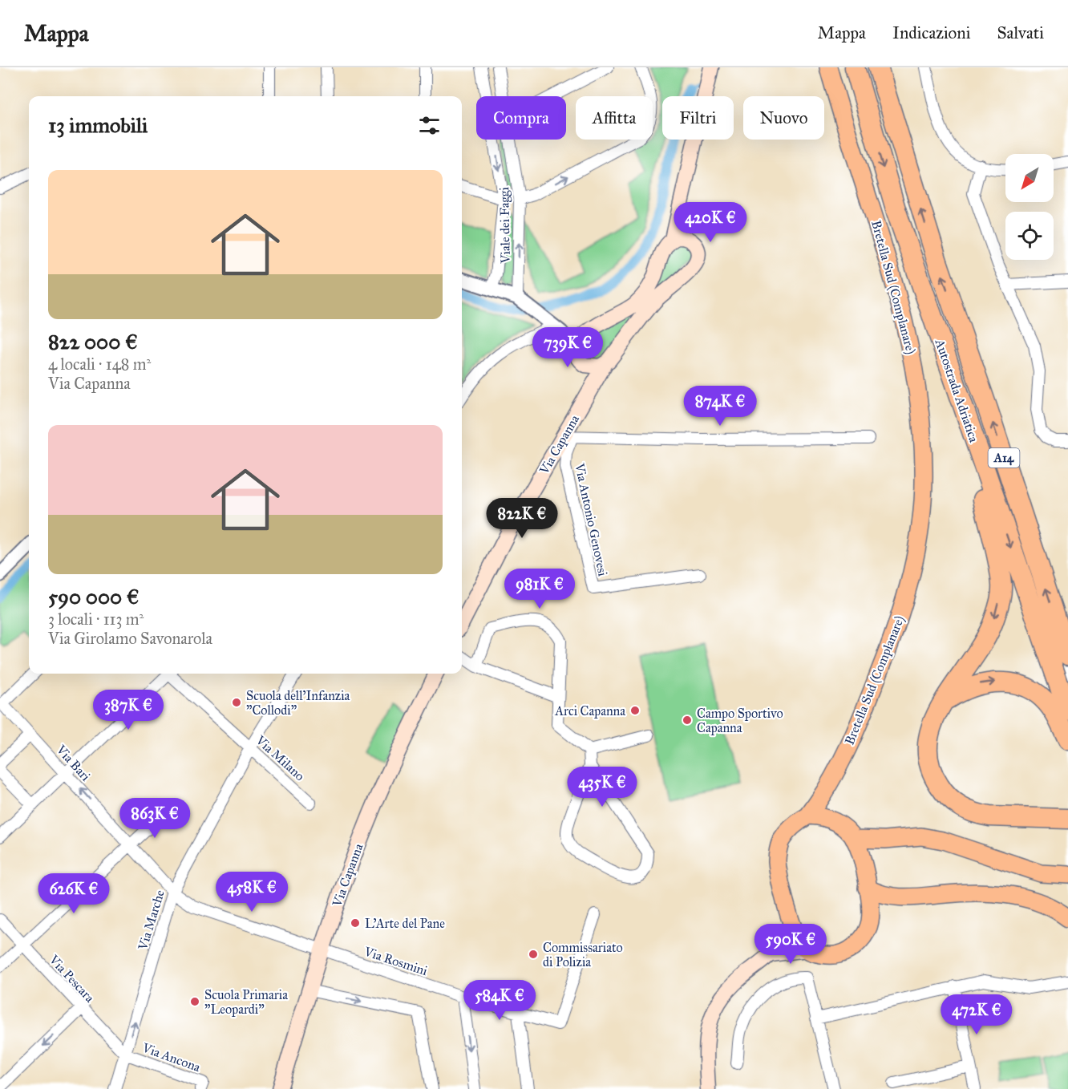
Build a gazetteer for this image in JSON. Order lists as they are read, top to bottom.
{
  "streets": {
    "highway": ["Autostrada Adriatica", "A14"],
    "main road": ["Bretella Sud (Complanare)", "Via Capanna"],
    "street": [
      "Viale dei Faggi",
      "Via Antonio Genovesi",
      "Via Milano",
      "Via Bari",
      "Via Marche",
      "Via Rosmini",
      "Via Pescara",
      "Via Ancona"
    ]
  },
  "crossings": [
    ["Via Capanna", "Via Antonio Genovesi"],
    ["Via Capanna", "Via Bari"],
    ["Via Capanna", "Via Rosmini"],
    ["Via Milano", "Via Marche"],
    ["Via Bari", "Via Marche"],
    ["Via Bari", "Via Rosmini"],
    ["Via Marche", "Via Pescara"],
    ["Via Marche", "Via Ancona"],
    ["Via Pescara", "Via Ancona"]
  ],
  "one_way": ["Via Marche"],
  "places": [
    "Scuola dell'Infanzia \"Collodi\"",
    "Arci Capanna",
    "Campo Sportivo Capanna",
    "L'Arte del Pane",
    "Commissariato di Polizia",
    "Scuola Primaria \"Leopardi\""
  ],
  "north": "bottom left",
  "page": {
    "header": "Mappa",
    "nav": ["Mappa", "Indicazioni", "Salvati"],
    "chip": [
      "Compra",
      "Affitta",
      "Filtri",
      "Nuovo"
    ],
    "heading": "13 immobili",
    "list": [
      {
        "name": "822 000 €",
        "note": "4 locali · 148 m² · Via Capanna"
      },
      {
        "name": "590 000 €",
        "note": "3 locali · 113 m² · Via Girolamo Savonarola"
      }
    ],
    "price": [
      "420K €",
      "739K €",
      "874K €",
      "822K €",
      "981K €",
      "387K €",
      "435K €",
      "863K €",
      "458K €",
      "626K €",
      "590K €",
      "584K €",
      "472K €"
    ]
  }
}
